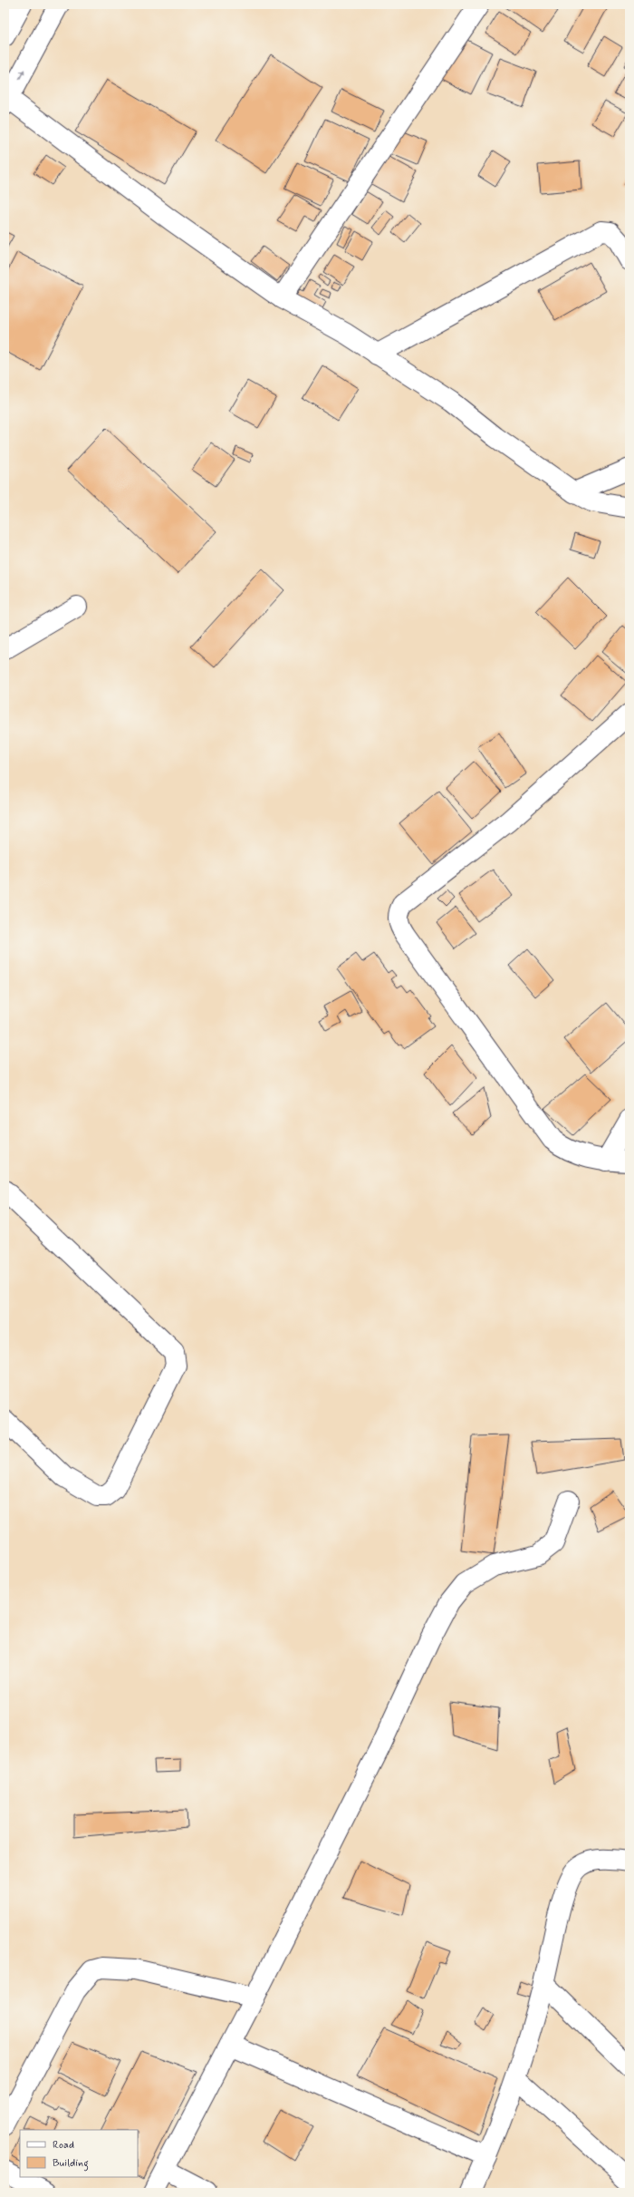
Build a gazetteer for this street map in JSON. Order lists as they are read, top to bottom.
{
  "legend": ["Road", "Building"]
}
